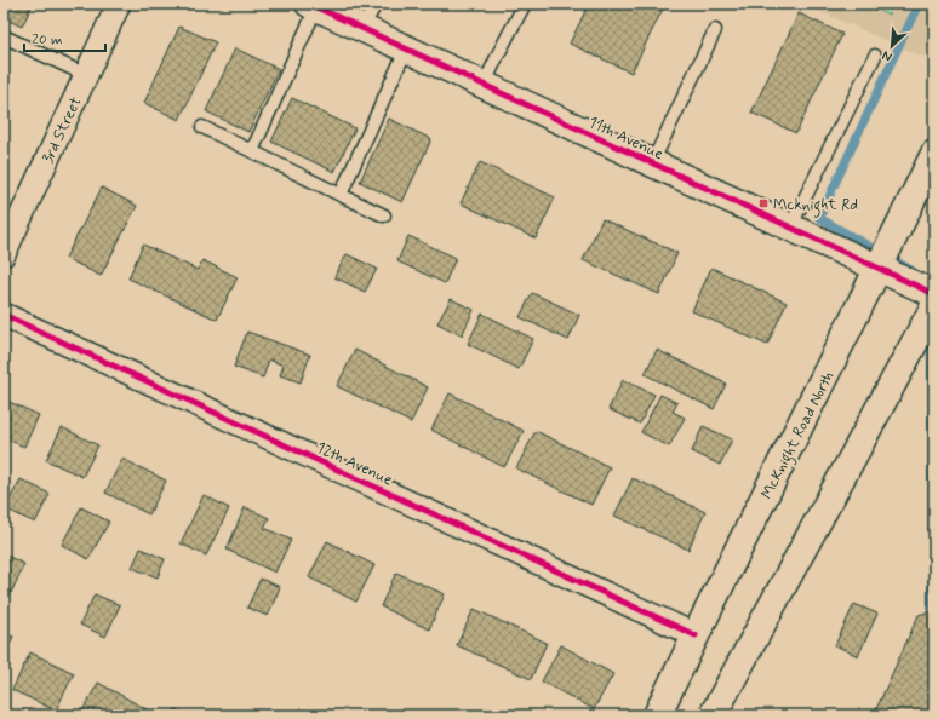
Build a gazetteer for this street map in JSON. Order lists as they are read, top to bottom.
{
  "streets": {
    "street": [
      "3rd Street",
      "11th Avenue",
      "McKnight Road North",
      "12th Avenue"
    ]
  },
  "crossings": [
    ["11th Avenue", "McKnight Road North"],
    ["McKnight Road North", "12th Avenue"]
  ],
  "places": {
    "transit": ["Mcknight Rd"]
  },
  "scale_bar": "20 m",
  "north": "bottom left"
}
